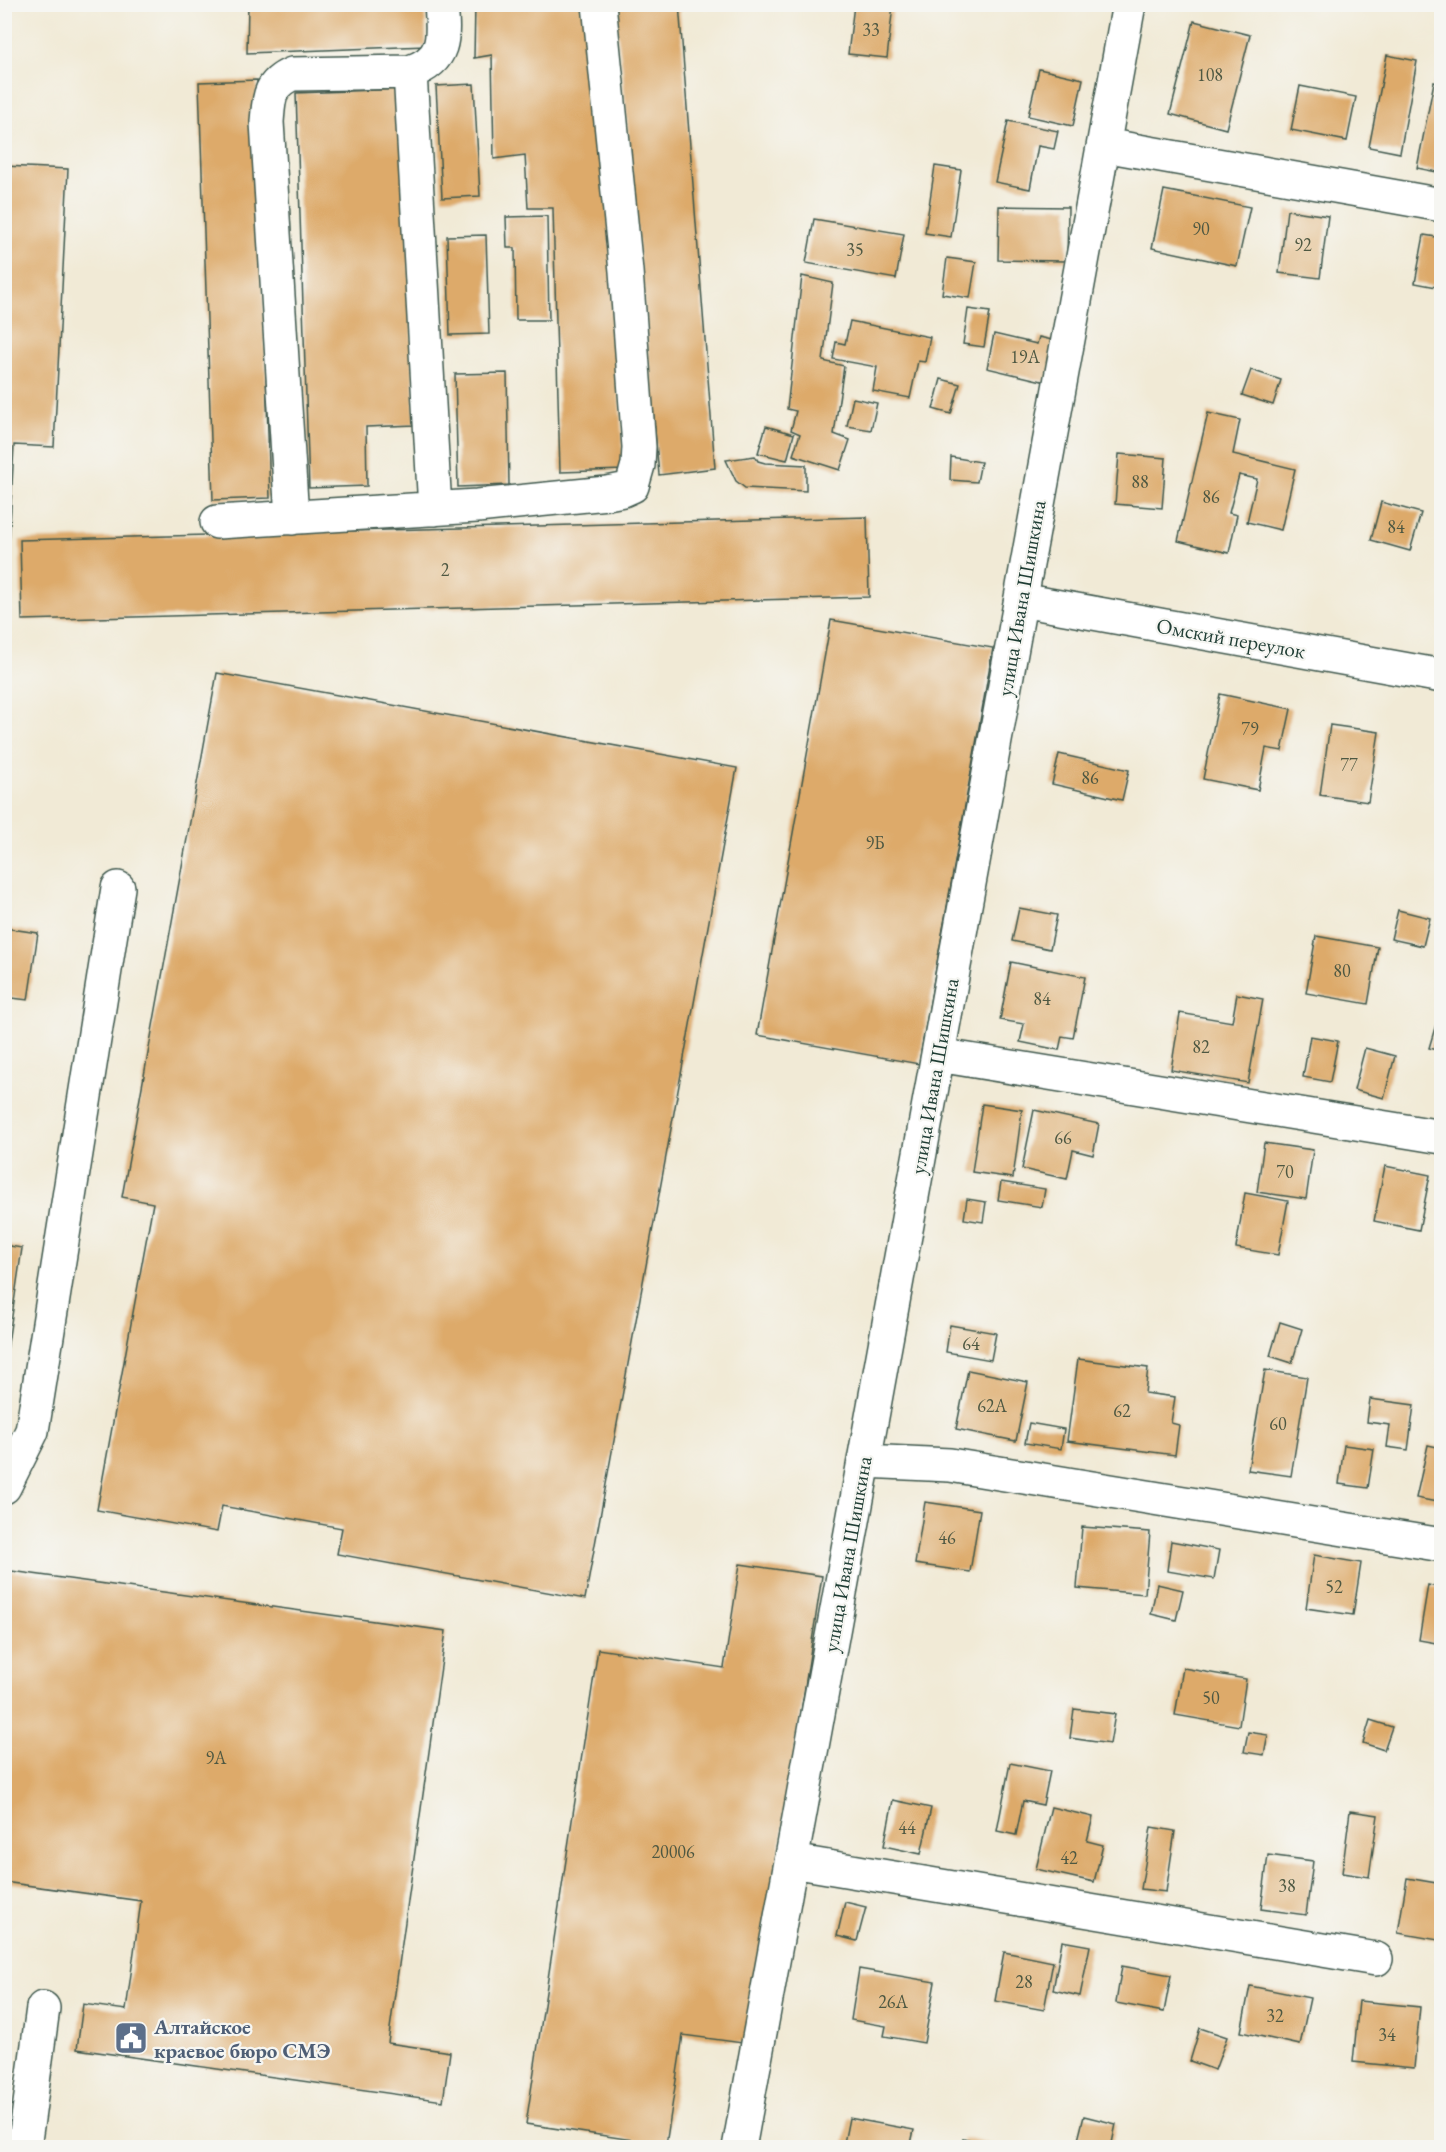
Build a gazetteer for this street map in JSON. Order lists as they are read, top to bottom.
{
  "streets": {
    "street": ["улица Ивана Шишкина", "Омский переулок"]
  },
  "crossings": [
    ["улица Ивана Шишкина", "Омский переулок"]
  ],
  "places": {
    "public building": ["Алтайское краевое бюро СМЭ"]
  },
  "house_numbers": [
    "33",
    "108",
    "90",
    "92",
    "35",
    "19А",
    "88",
    "86",
    "84",
    "2",
    "79",
    "77",
    "86",
    "9Б",
    "80",
    "84",
    "82",
    "66",
    "70",
    "64",
    "62А",
    "62",
    "60",
    "46",
    "52",
    "50",
    "9А",
    "44",
    "20006",
    "42",
    "38",
    "28",
    "26А",
    "32",
    "34"
  ]
}
